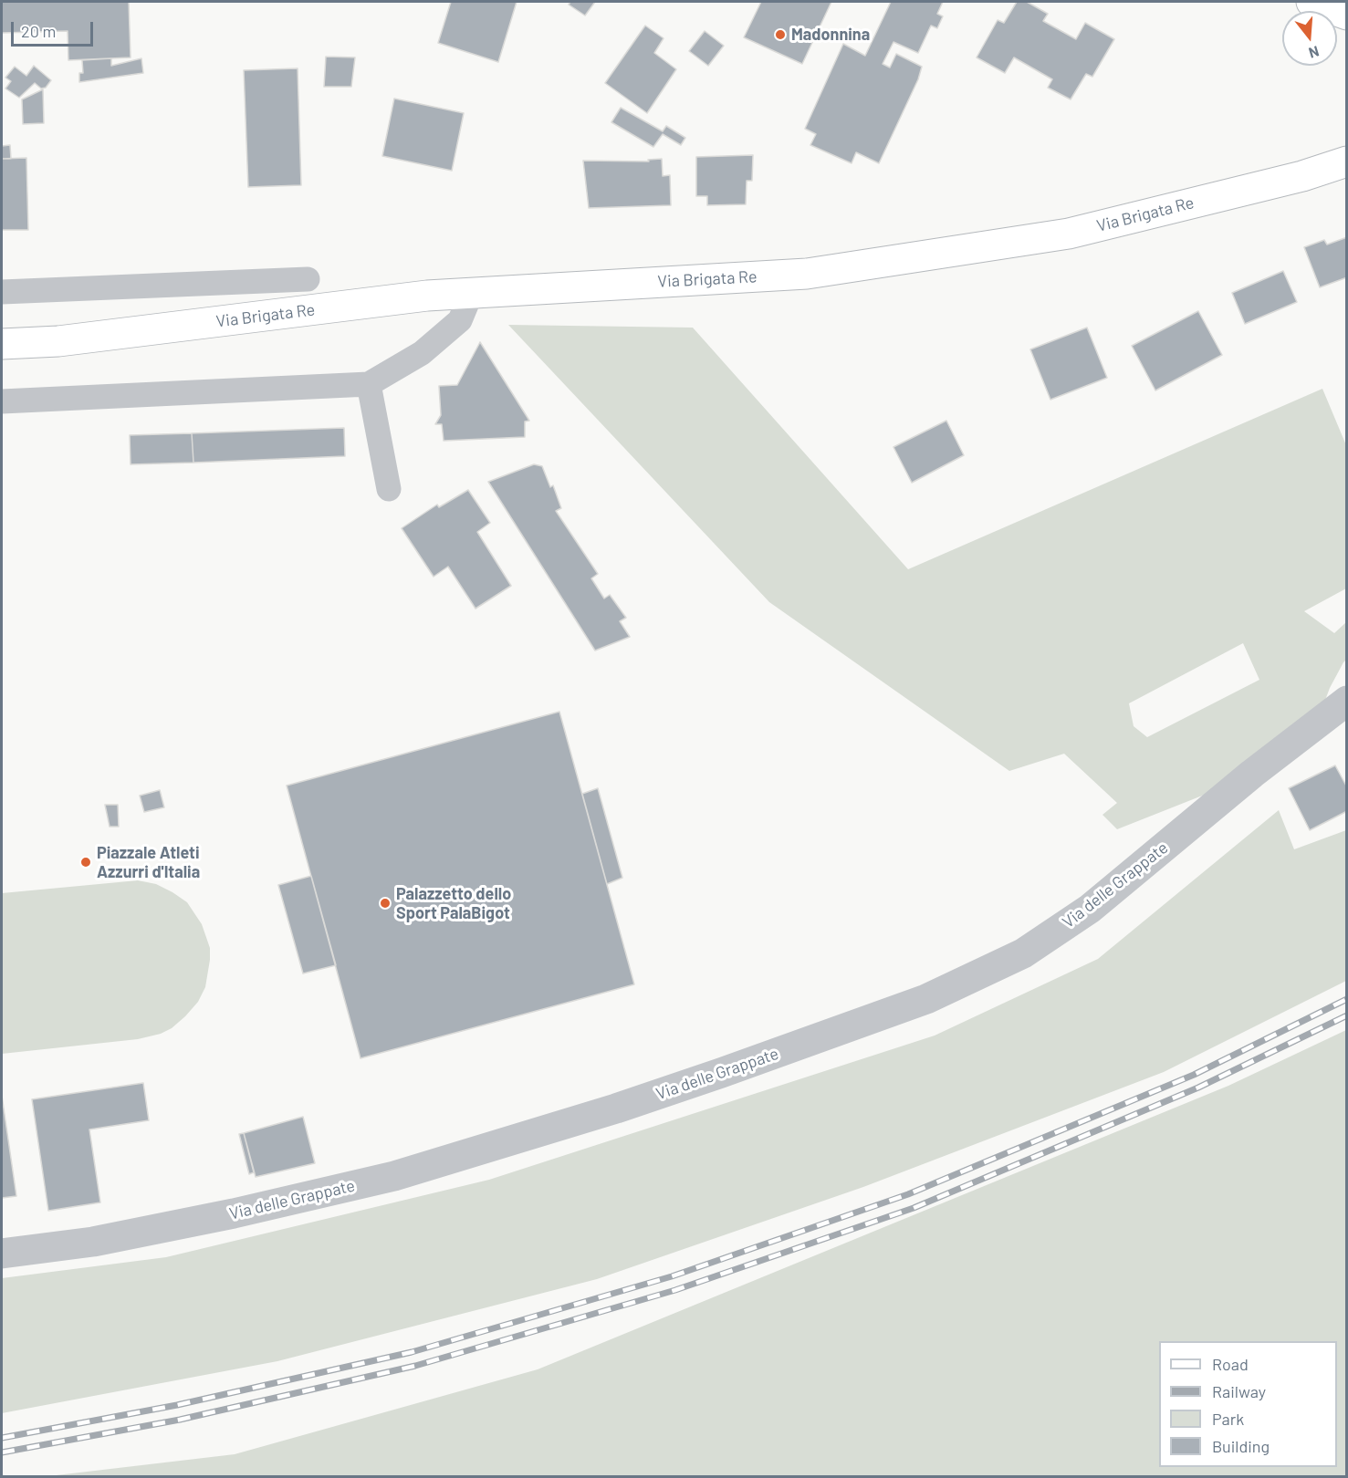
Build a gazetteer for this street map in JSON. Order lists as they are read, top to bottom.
{
  "streets": {
    "main road": ["Via Brigata Re"],
    "street": ["Via delle Grappate"]
  },
  "places": ["Madonnina", "Piazzale Atleti Azzurri d'Italia", "Palazzetto dello Sport PalaBigot"],
  "legend": [
    "Road",
    "Railway",
    "Park",
    "Building"
  ],
  "scale_bar": "20 m",
  "north": "bottom"
}
